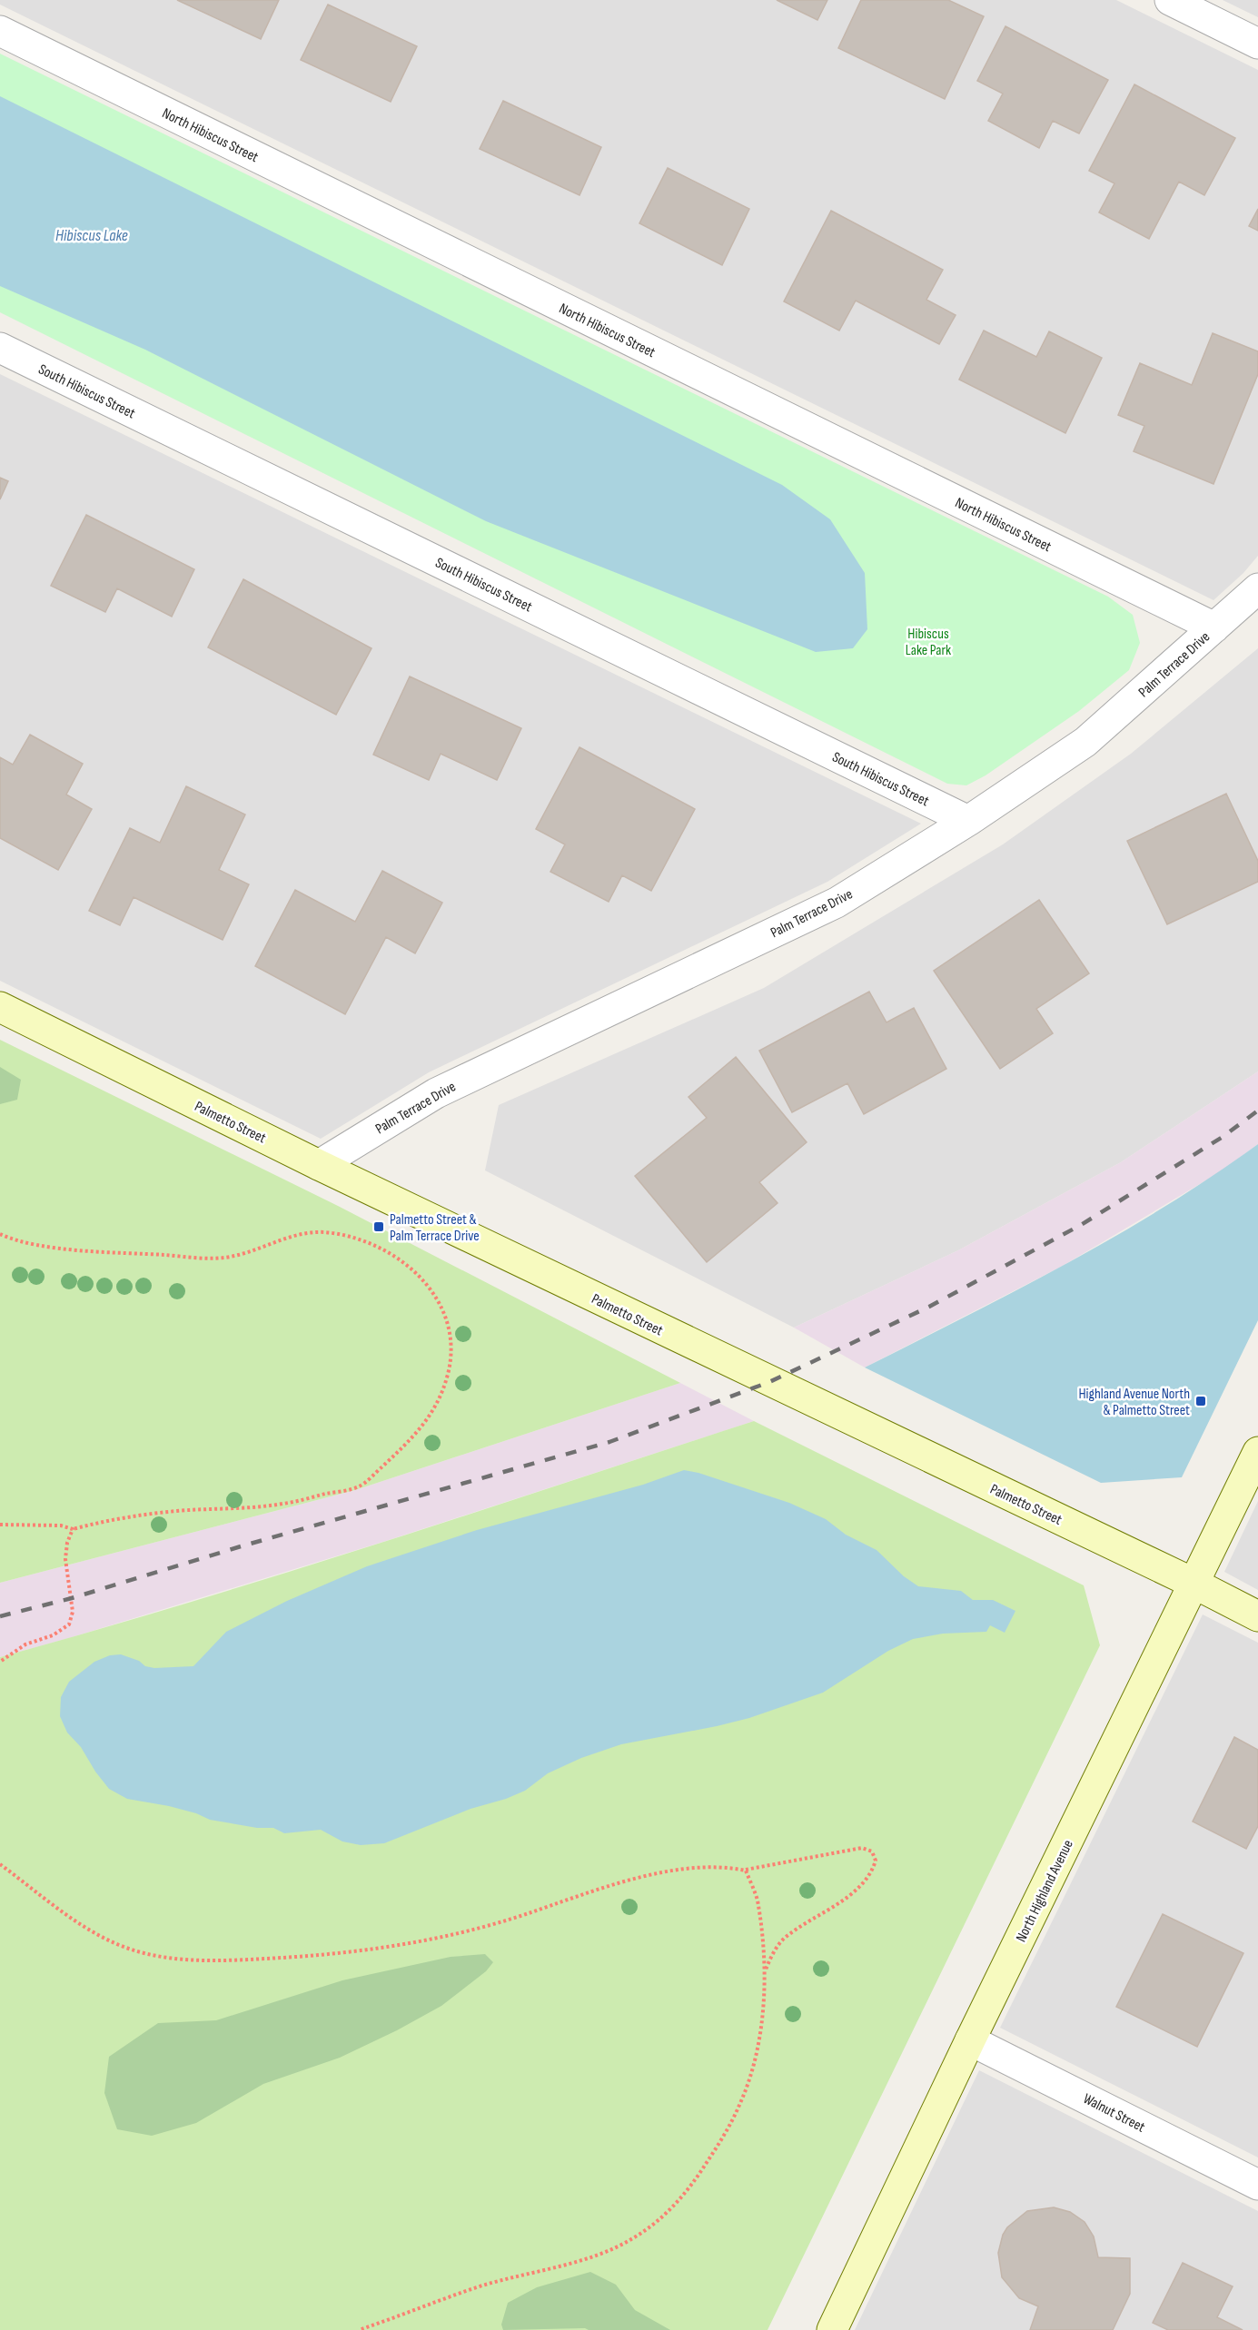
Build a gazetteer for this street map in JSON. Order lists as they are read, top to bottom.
{
  "streets": {
    "street": [
      "North Hibiscus Street",
      "South Hibiscus Street",
      "Palm Terrace Drive",
      "Palmetto Street",
      "North Highland Avenue",
      "Walnut Street"
    ]
  },
  "crossings": [
    ["North Hibiscus Street", "Palm Terrace Drive"],
    ["South Hibiscus Street", "Palm Terrace Drive"],
    ["Palm Terrace Drive", "Palmetto Street"],
    ["Palmetto Street", "North Highland Avenue"],
    ["North Highland Avenue", "Walnut Street"]
  ],
  "water": ["Hibiscus Lake"],
  "parks": ["Hibiscus Lake Park"],
  "places": {
    "transit": ["Palmetto Street & Palm Terrace Drive", "Highland Avenue North & Palmetto Street"]
  }
}
